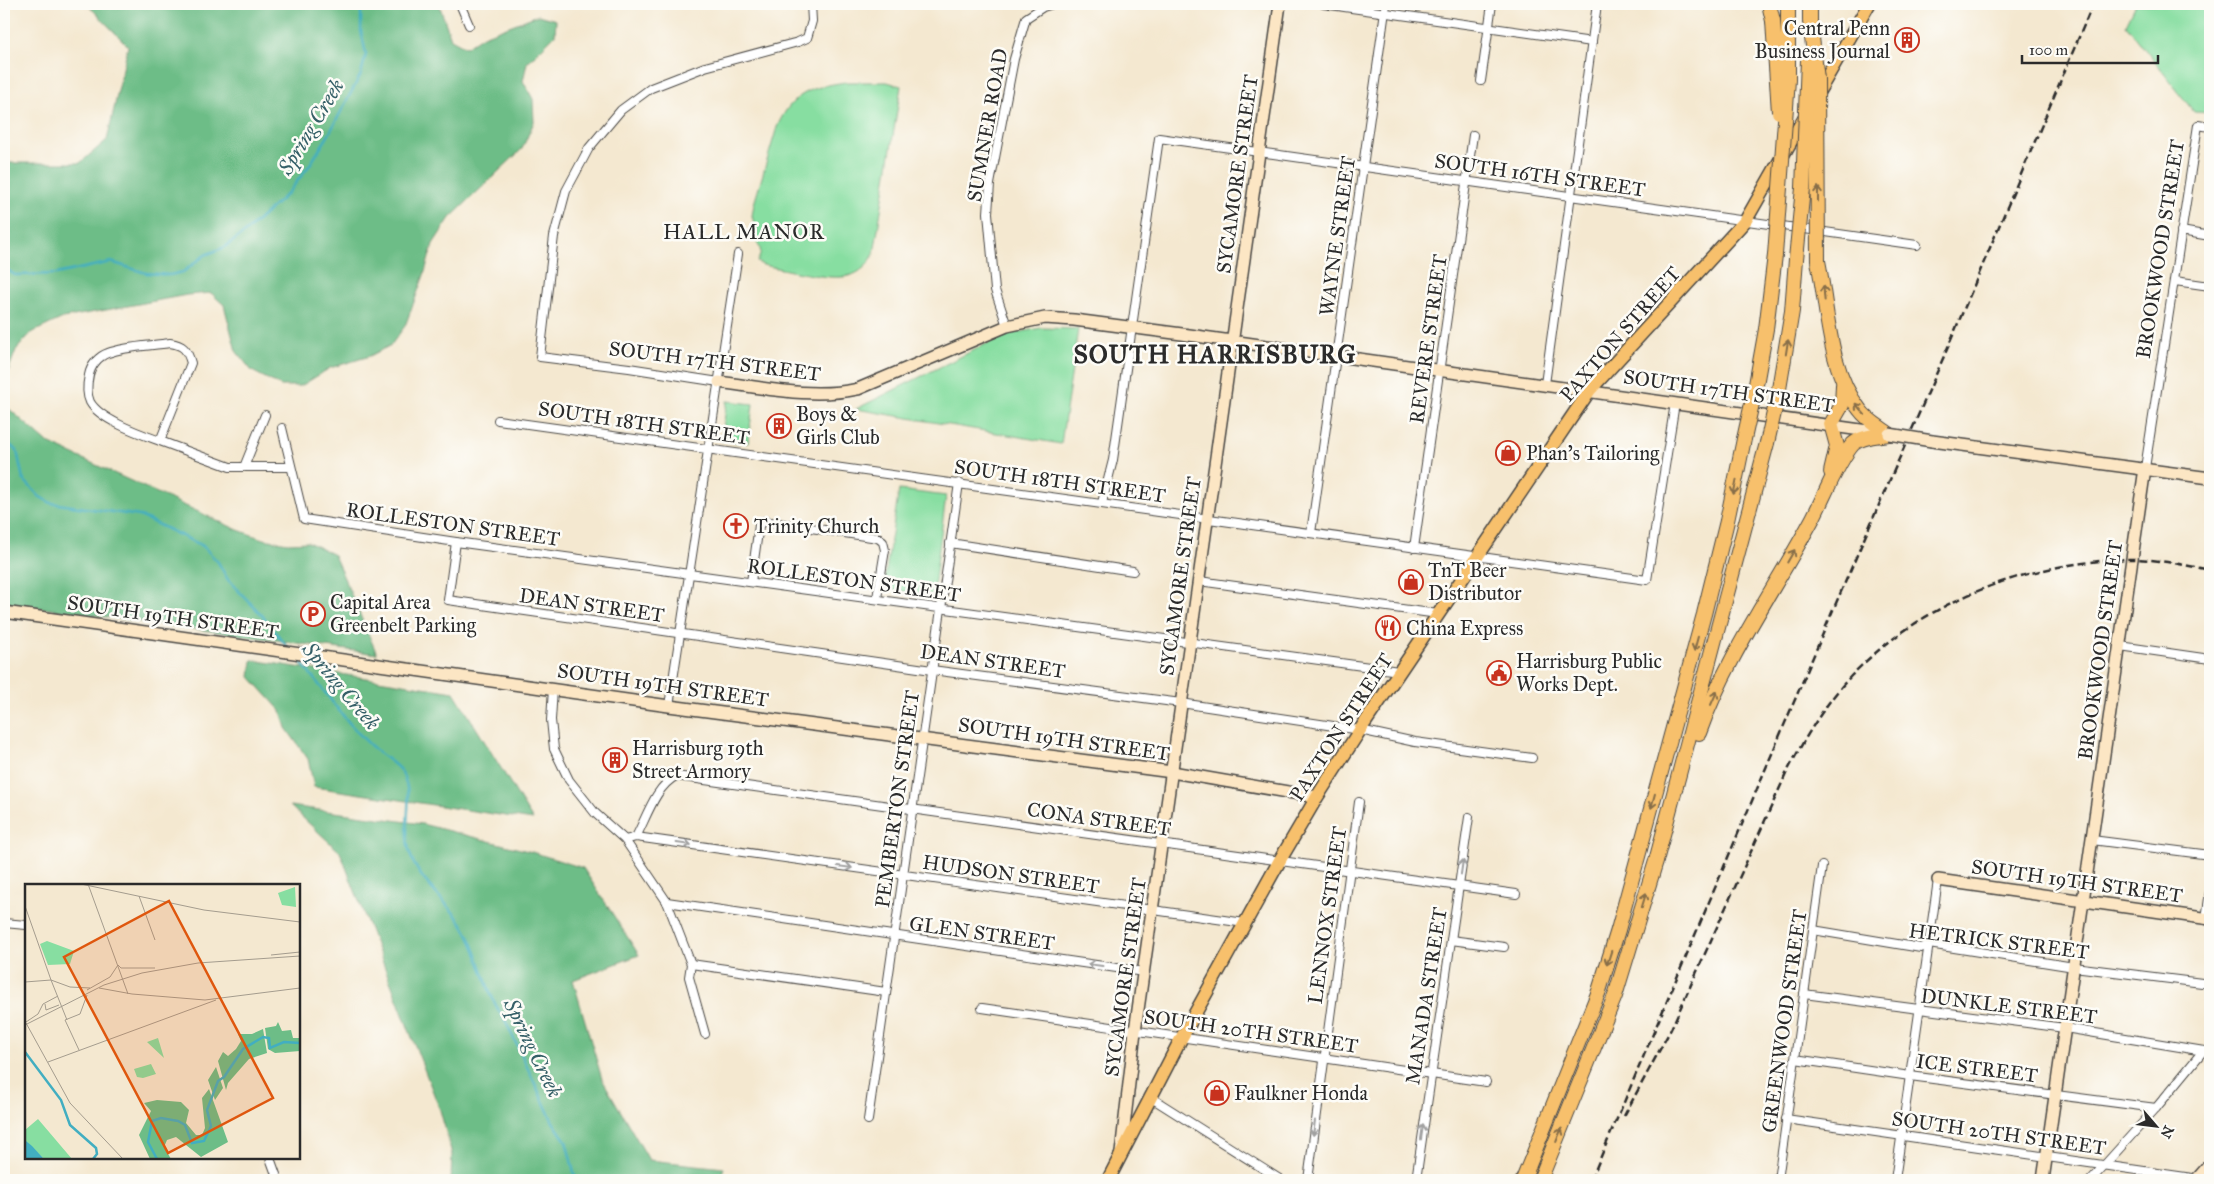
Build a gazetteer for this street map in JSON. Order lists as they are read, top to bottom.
{
  "streets": {
    "main road": ["PAXTON STREET"],
    "street": [
      "SUMNER ROAD",
      "SYCAMORE STREET",
      "SOUTH 16TH STREET",
      "WAYNE STREET",
      "BROOKWOOD STREET",
      "REVERE STREET",
      "SOUTH 17TH STREET",
      "SOUTH 18TH STREET",
      "ROLLESTON STREET",
      "DEAN STREET",
      "SOUTH 19TH STREET",
      "PEMBERTON STREET",
      "CONA STREET",
      "HUDSON STREET",
      "LENNOX STREET",
      "GLEN STREET",
      "HETRICK STREET",
      "MANADA STREET",
      "DUNKLE STREET",
      "GREENWOOD STREET",
      "SOUTH 20TH STREET",
      "ICE STREET"
    ]
  },
  "crossings": [
    ["SUMNER ROAD", "SOUTH 17TH STREET"],
    ["SYCAMORE STREET", "SOUTH 16TH STREET"],
    ["SYCAMORE STREET", "PAXTON STREET"],
    ["SYCAMORE STREET", "SOUTH 17TH STREET"],
    ["SYCAMORE STREET", "SOUTH 18TH STREET"],
    ["SYCAMORE STREET", "ROLLESTON STREET"],
    ["SYCAMORE STREET", "DEAN STREET"],
    ["SYCAMORE STREET", "SOUTH 19TH STREET"],
    ["SYCAMORE STREET", "CONA STREET"],
    ["SYCAMORE STREET", "HUDSON STREET"],
    ["SYCAMORE STREET", "GLEN STREET"],
    ["SYCAMORE STREET", "SOUTH 20TH STREET"],
    ["SOUTH 16TH STREET", "WAYNE STREET"],
    ["SOUTH 16TH STREET", "PAXTON STREET"],
    ["SOUTH 16TH STREET", "REVERE STREET"],
    ["SOUTH 16TH STREET", "SOUTH 17TH STREET"],
    ["WAYNE STREET", "SOUTH 17TH STREET"],
    ["WAYNE STREET", "SOUTH 18TH STREET"],
    ["BROOKWOOD STREET", "SOUTH 17TH STREET"],
    ["BROOKWOOD STREET", "SOUTH 19TH STREET"],
    ["BROOKWOOD STREET", "HETRICK STREET"],
    ["BROOKWOOD STREET", "DUNKLE STREET"],
    ["BROOKWOOD STREET", "SOUTH 20TH STREET"],
    ["BROOKWOOD STREET", "ICE STREET"],
    ["PAXTON STREET", "SOUTH 17TH STREET"],
    ["PAXTON STREET", "SOUTH 18TH STREET"],
    ["PAXTON STREET", "ROLLESTON STREET"],
    ["PAXTON STREET", "DEAN STREET"],
    ["PAXTON STREET", "SOUTH 19TH STREET"],
    ["PAXTON STREET", "CONA STREET"],
    ["PAXTON STREET", "HUDSON STREET"],
    ["PAXTON STREET", "SOUTH 20TH STREET"],
    ["REVERE STREET", "SOUTH 17TH STREET"],
    ["REVERE STREET", "SOUTH 18TH STREET"],
    ["SOUTH 17TH STREET", "SOUTH 18TH STREET"],
    ["SOUTH 18TH STREET", "PEMBERTON STREET"],
    ["ROLLESTON STREET", "DEAN STREET"],
    ["ROLLESTON STREET", "PEMBERTON STREET"],
    ["DEAN STREET", "PEMBERTON STREET"],
    ["SOUTH 19TH STREET", "PEMBERTON STREET"],
    ["PEMBERTON STREET", "CONA STREET"],
    ["PEMBERTON STREET", "HUDSON STREET"],
    ["PEMBERTON STREET", "GLEN STREET"],
    ["CONA STREET", "HUDSON STREET"],
    ["CONA STREET", "LENNOX STREET"],
    ["CONA STREET", "MANADA STREET"],
    ["LENNOX STREET", "SOUTH 20TH STREET"],
    ["HETRICK STREET", "GREENWOOD STREET"],
    ["MANADA STREET", "SOUTH 20TH STREET"],
    ["DUNKLE STREET", "GREENWOOD STREET"],
    ["GREENWOOD STREET", "SOUTH 20TH STREET"],
    ["GREENWOOD STREET", "ICE STREET"]
  ],
  "one_way": ["HUDSON STREET", "GLEN STREET", "MANADA STREET"],
  "districts": ["HALL MANOR", "SOUTH HARRISBURG"],
  "water": ["Spring Creek"],
  "places": {
    "building": ["Central Penn Business Journal", "Boys & Girls Club", "Harrisburg 19th Street Armory"],
    "shop": ["Phan's Tailoring", "TnT Beer Distributor", "Faulkner Honda"],
    "church": ["Trinity Church"],
    "parking": ["Capital Area Greenbelt Parking"],
    "restaurant": ["China Express"],
    "public building": ["Harrisburg Public Works Dept."]
  },
  "scale_bar": "100 m",
  "north": "bottom right"
}
